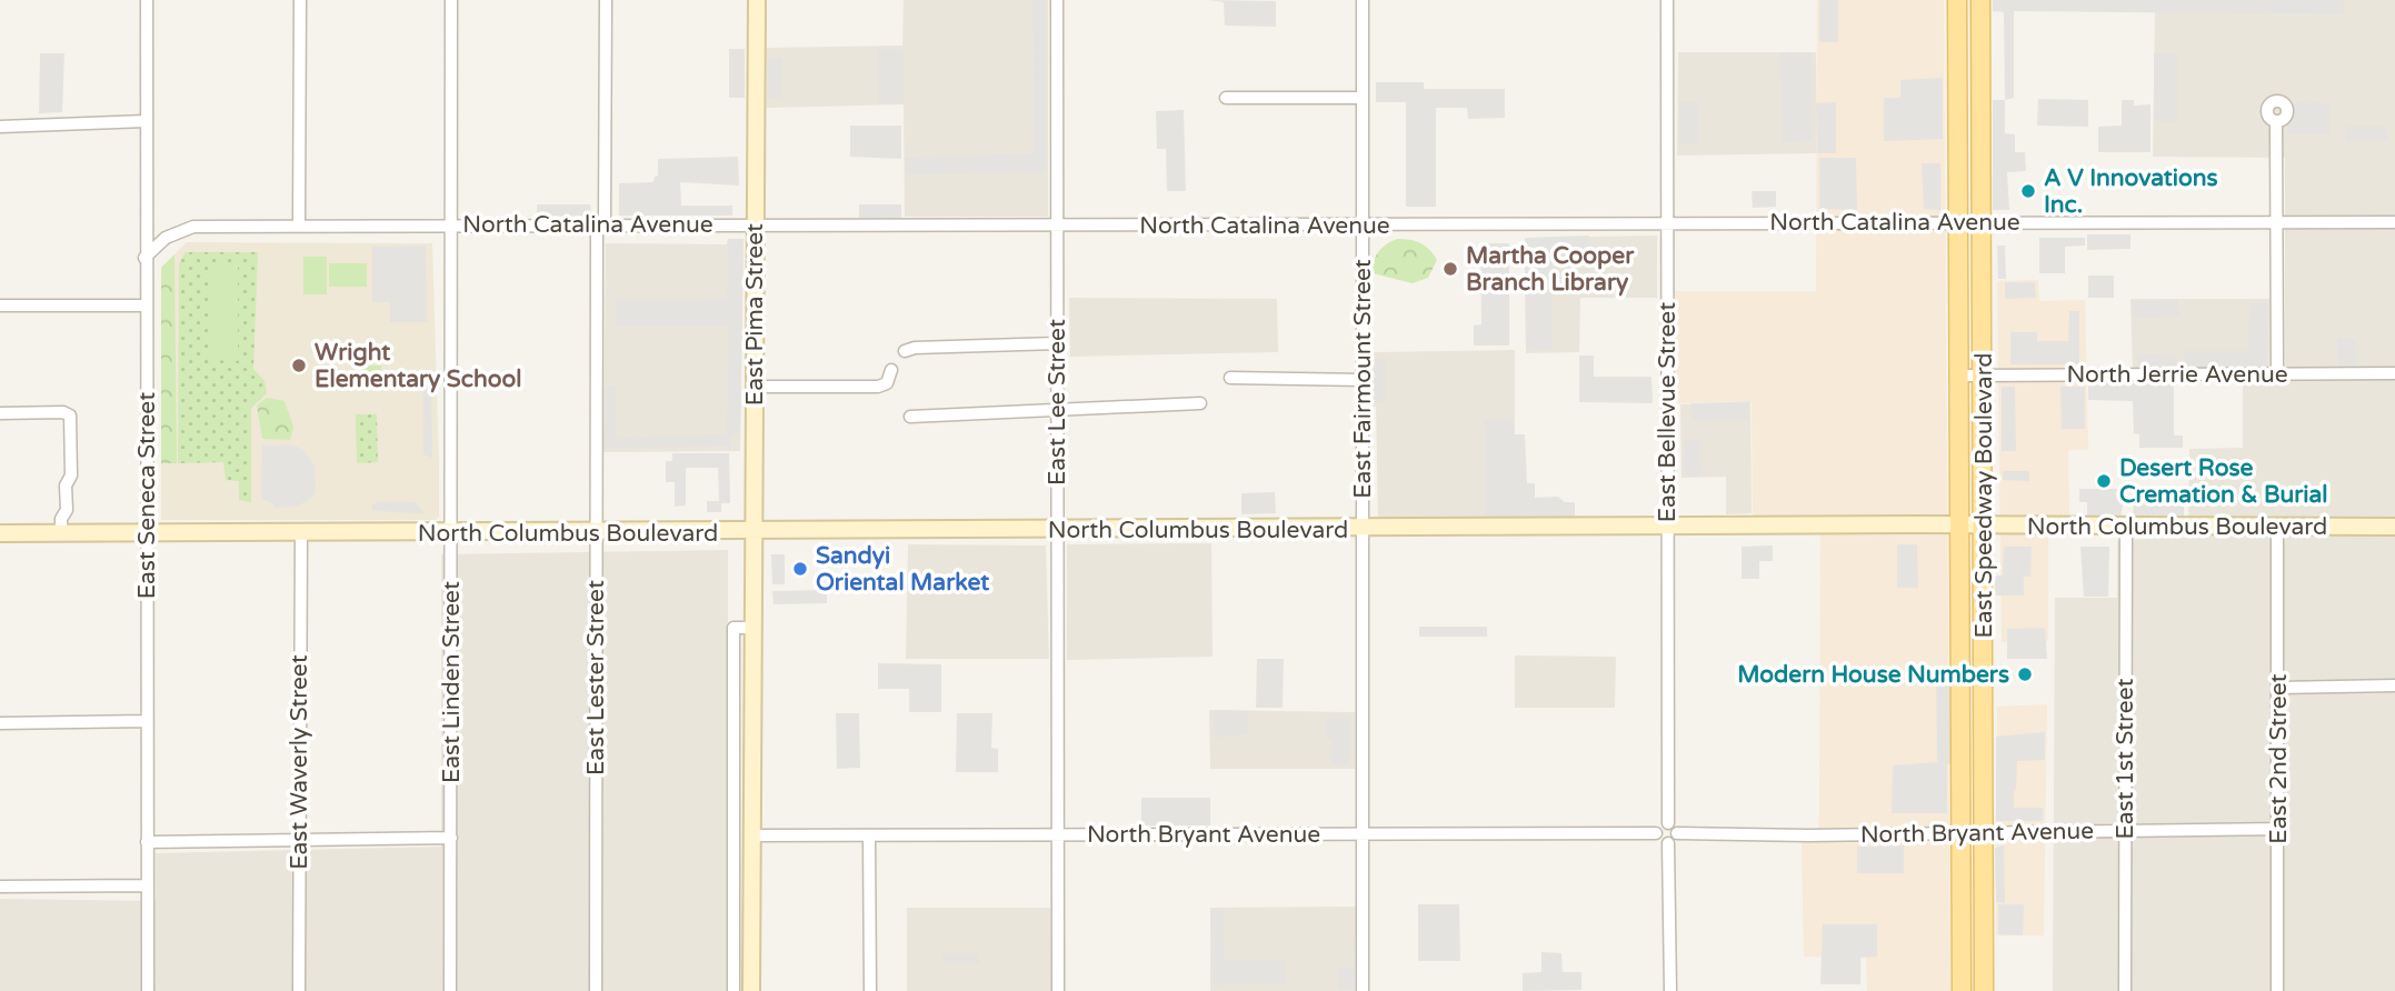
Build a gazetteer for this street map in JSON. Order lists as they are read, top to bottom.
{
  "streets": {
    "main road": ["East Speedway Boulevard"],
    "street": [
      "North Catalina Avenue",
      "East Pima Street",
      "North Jerrie Avenue",
      "East Fairmount Street",
      "East Lee Street",
      "East Bellevue Street",
      "East Seneca Street",
      "North Columbus Boulevard",
      "East Lester Street",
      "East Linden Street",
      "East 1st Street",
      "East 2nd Street",
      "East Waverly Street",
      "North Bryant Avenue"
    ]
  },
  "crossings": [
    ["North Catalina Avenue", "East Pima Street"],
    ["North Catalina Avenue", "East Fairmount Street"],
    ["North Catalina Avenue", "East Lee Street"],
    ["North Catalina Avenue", "East Bellevue Street"],
    ["North Catalina Avenue", "East Seneca Street"],
    ["North Catalina Avenue", "East Speedway Boulevard"],
    ["North Catalina Avenue", "East Lester Street"],
    ["North Catalina Avenue", "East Linden Street"],
    ["East Pima Street", "North Columbus Boulevard"],
    ["East Pima Street", "North Bryant Avenue"],
    ["North Jerrie Avenue", "East Speedway Boulevard"],
    ["East Fairmount Street", "North Columbus Boulevard"],
    ["East Fairmount Street", "North Bryant Avenue"],
    ["East Lee Street", "North Columbus Boulevard"],
    ["East Lee Street", "North Bryant Avenue"],
    ["East Bellevue Street", "North Columbus Boulevard"],
    ["East Bellevue Street", "North Bryant Avenue"],
    ["East Seneca Street", "North Columbus Boulevard"],
    ["East Speedway Boulevard", "North Columbus Boulevard"],
    ["East Speedway Boulevard", "North Bryant Avenue"],
    ["North Columbus Boulevard", "East Lester Street"],
    ["North Columbus Boulevard", "East Linden Street"],
    ["North Columbus Boulevard", "East 1st Street"],
    ["North Columbus Boulevard", "East 2nd Street"],
    ["North Columbus Boulevard", "East Waverly Street"],
    ["East 1st Street", "North Bryant Avenue"],
    ["East 2nd Street", "North Bryant Avenue"]
  ],
  "places": [
    "A V Innovations Inc.",
    "Martha Cooper Branch Library",
    "Wright Elementary School",
    "Desert Rose Cremation & Burial",
    "Sandyi Oriental Market",
    "Modern House Numbers"
  ]
}
